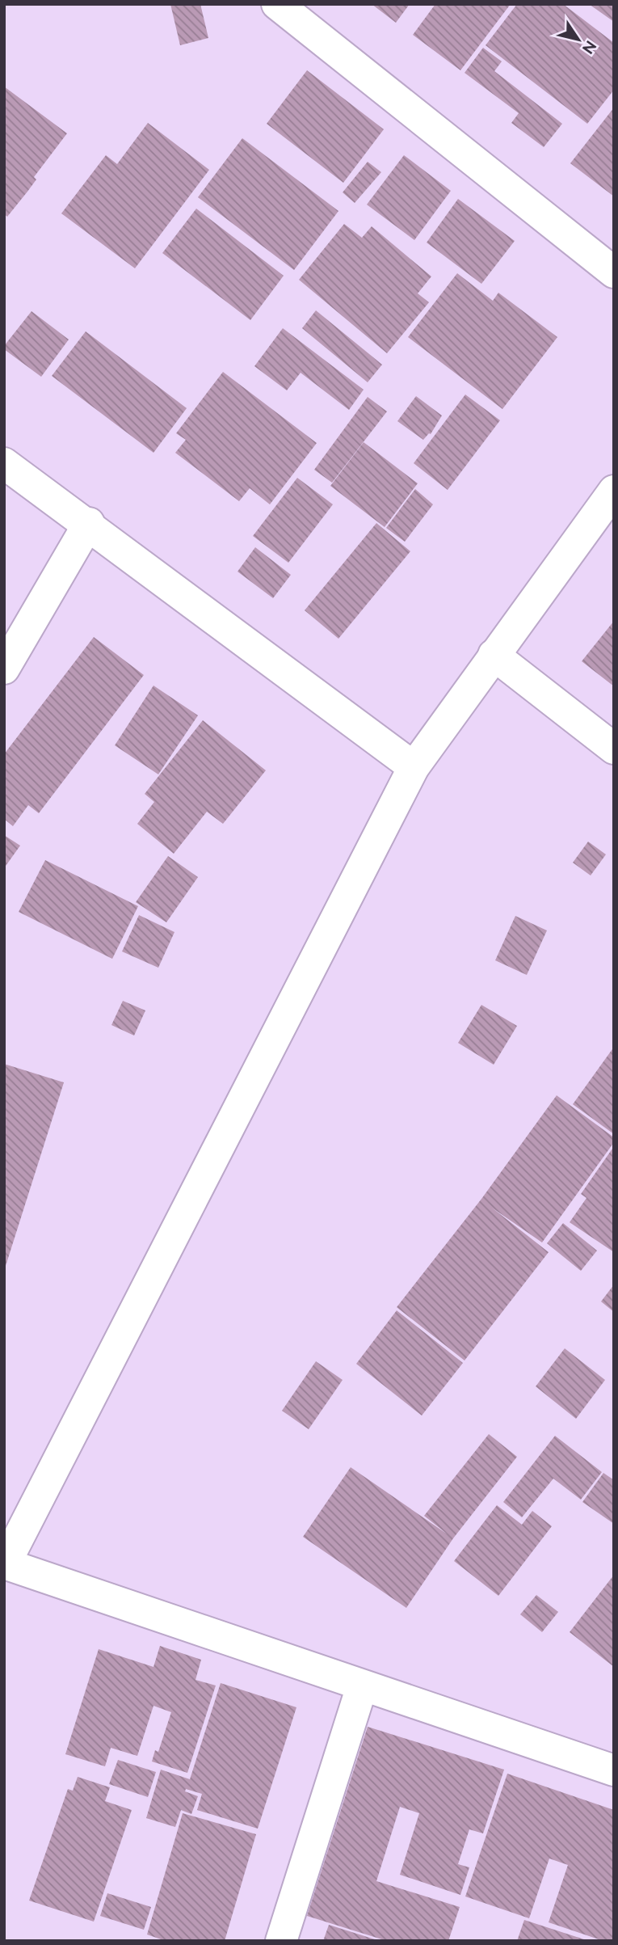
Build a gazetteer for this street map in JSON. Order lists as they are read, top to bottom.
{
  "north": "bottom right"
}
